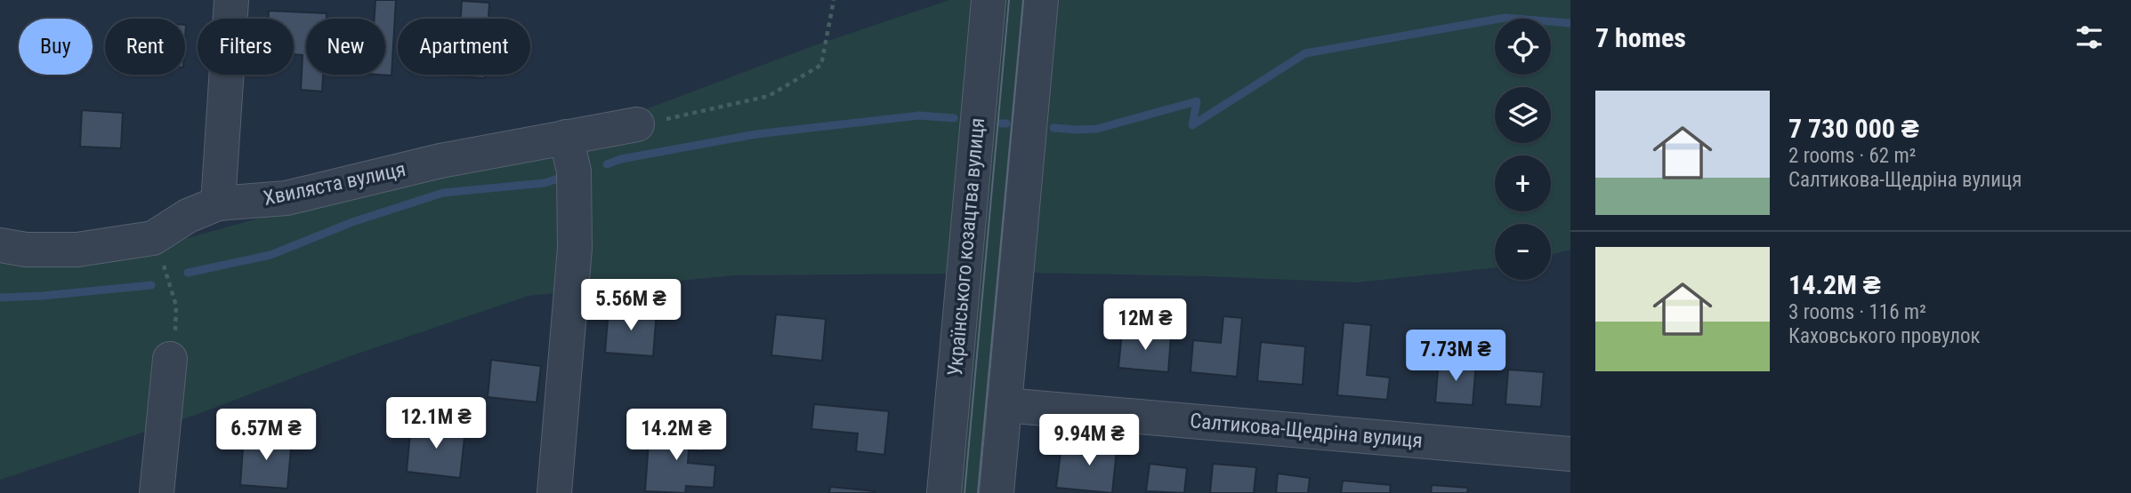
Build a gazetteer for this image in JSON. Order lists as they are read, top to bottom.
{
  "streets": {
    "street": ["Хвиляста вулиця", "Українського козацтва вулиця", "Салтикова-Щедріна вулиця"]
  },
  "page": {
    "heading": "7 homes",
    "map_buttons": ["+", "−"],
    "chip": [
      "Buy",
      "Rent",
      "Filters",
      "New",
      "Apartment"
    ],
    "list": [
      {
        "name": "7 730 000 ₴",
        "note": "2 rooms · 62 m² · Салтикова-Щедріна вулиця"
      },
      {
        "name": "14.2M ₴",
        "note": "3 rooms · 116 m² · Каховського провулок"
      }
    ],
    "price": [
      "5.56M ₴",
      "12M ₴",
      "7.73M ₴",
      "12.1M ₴",
      "6.57M ₴",
      "14.2M ₴",
      "9.94M ₴"
    ]
  }
}
